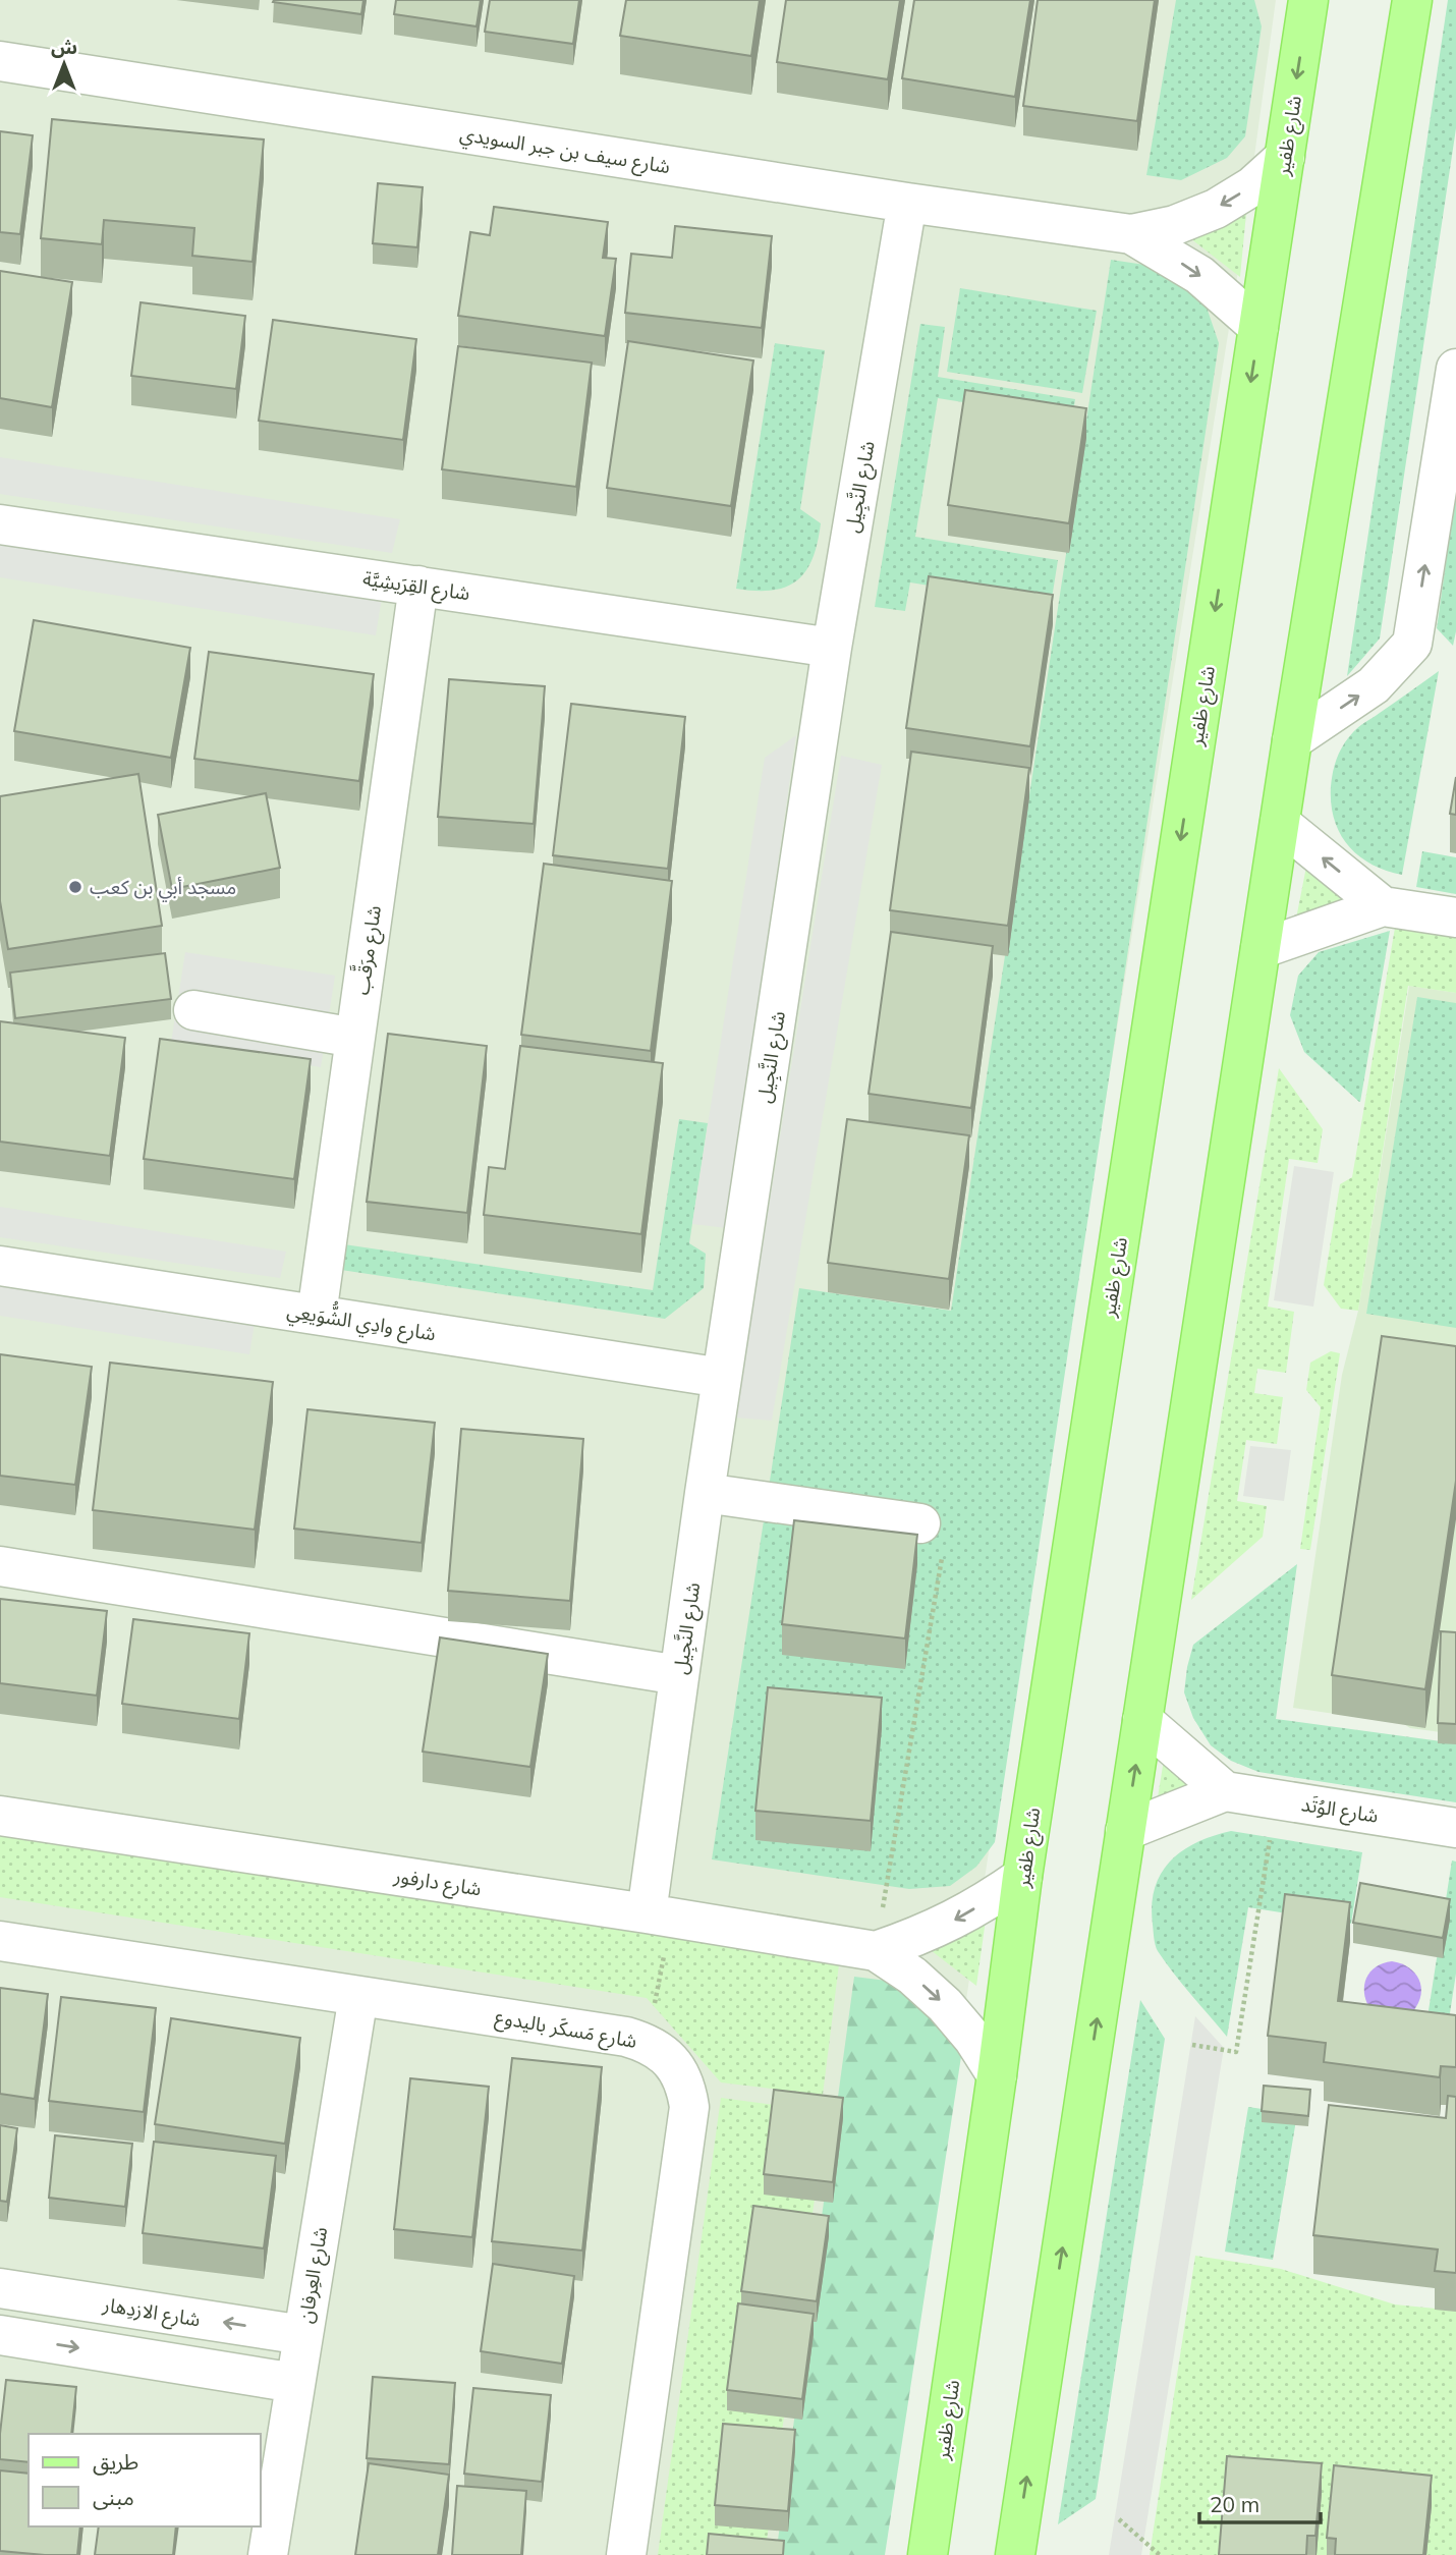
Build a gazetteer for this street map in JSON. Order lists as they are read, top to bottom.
{
  "streets": {
    "main road": ["شارع ظفير"],
    "street": [
      "شارع سيف بن جبر السويدي",
      "شارع النَّجِيل",
      "شارع القِرَيشِيَّة",
      "شارع مرَقَّب",
      "شارع وادِي الشُّوَيعِي",
      "شارع الوُتَد",
      "شارع دارفور",
      "شارع مَسكَر باليدوع",
      "شارع العِرفان",
      "شارع الازدِهار"
    ]
  },
  "crossings": [
    ["شارع ظفير", "شارع سيف بن جبر السويدي"],
    ["شارع ظفير", "شارع دارفور"],
    ["شارع سيف بن جبر السويدي", "شارع النَّجِيل"],
    ["شارع النَّجِيل", "شارع القِرَيشِيَّة"],
    ["شارع النَّجِيل", "شارع وادِي الشُّوَيعِي"],
    ["شارع النَّجِيل", "شارع دارفور"],
    ["شارع القِرَيشِيَّة", "شارع مرَقَّب"],
    ["شارع مرَقَّب", "شارع وادِي الشُّوَيعِي"],
    ["شارع مَسكَر باليدوع", "شارع العِرفان"],
    ["شارع العِرفان", "شارع الازدِهار"]
  ],
  "places": ["مسجد أبي بن كعب"],
  "legend": ["طريق", "مبنى"],
  "scale_bar": "20 m",
  "north": "top"
}
